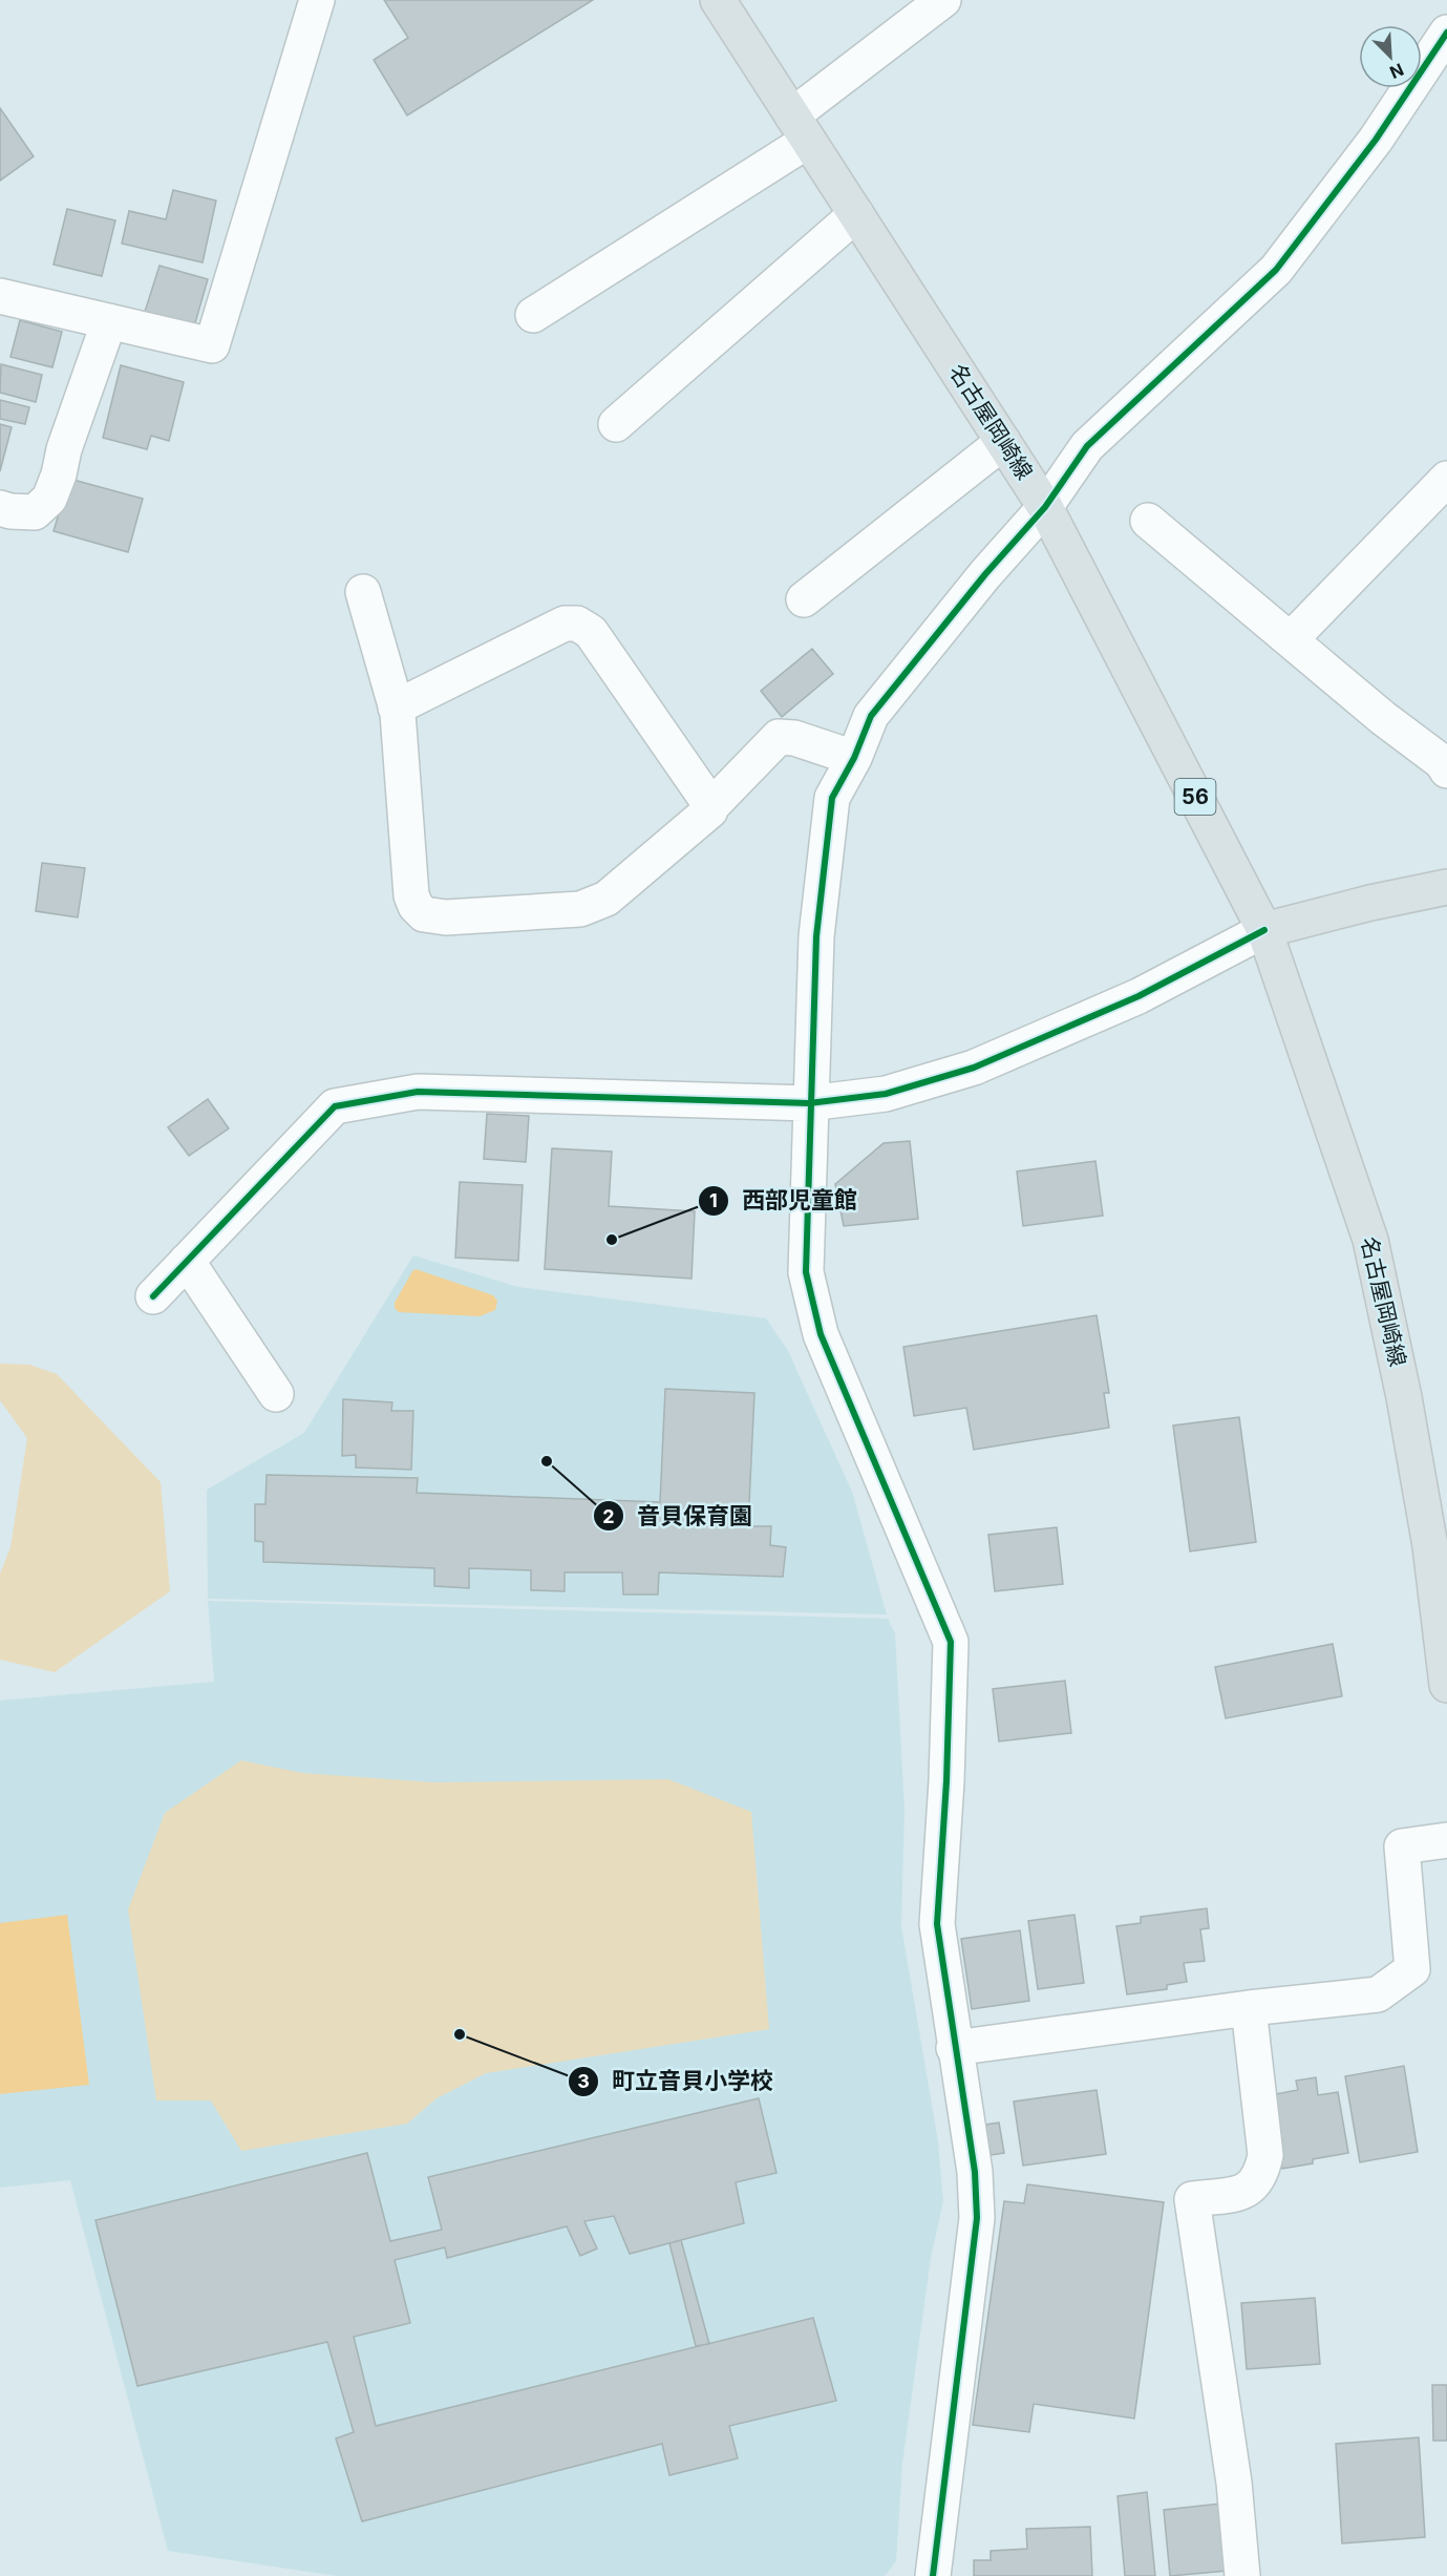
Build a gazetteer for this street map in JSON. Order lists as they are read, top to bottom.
{
  "streets": {
    "main road": ["名古屋岡崎線", "56"]
  },
  "places": ["西部児童館", "音貝保育園", "町立音貝小学校"],
  "north": "bottom right"
}
